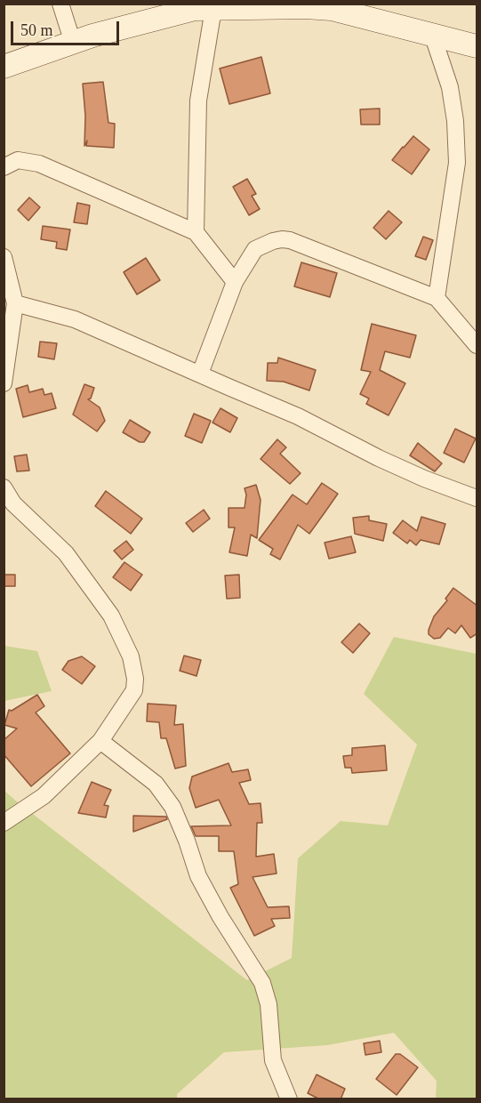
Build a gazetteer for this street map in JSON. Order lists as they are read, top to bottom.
{
  "scale_bar": "50 m"
}
